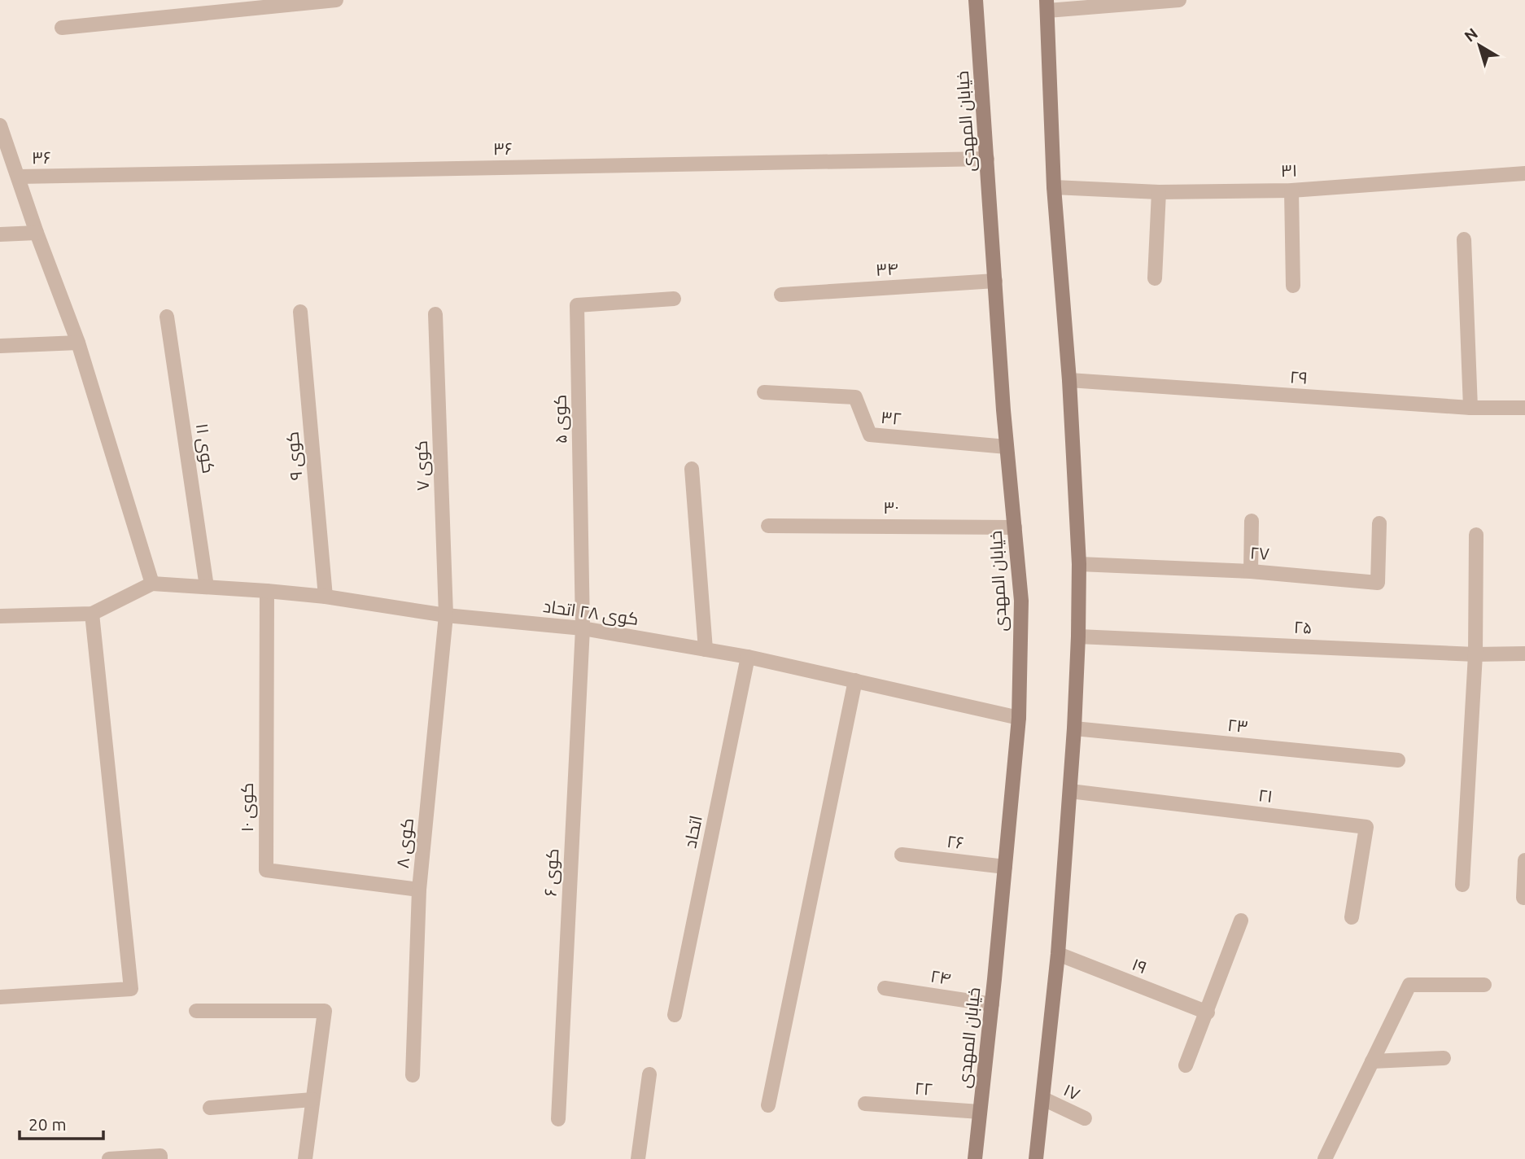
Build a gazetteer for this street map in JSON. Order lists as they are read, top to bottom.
{
  "streets": {
    "street": [
      "خیابان المهدی",
      "۳۶",
      "۳۱",
      "۳۴",
      "۲۹",
      "۳۲",
      "کوی ۵",
      "کوی ۱۱",
      "کوی ۹",
      "کوی ۷",
      "۳۰",
      "۲۷",
      "کوی ۲۸ اتحاد",
      "۲۵",
      "۲۳",
      "۲۱",
      "کوی ۱۰",
      "اتحاد",
      "۲۶",
      "کوی ۸",
      "کوی ۶",
      "۱۹",
      "۲۴",
      "۲۲",
      "۱۷"
    ]
  },
  "crossings": [
    ["خیابان المهدی", "۳۶"],
    ["خیابان المهدی", "۳۴"],
    ["خیابان المهدی", "۳۲"],
    ["خیابان المهدی", "۳۰"],
    ["خیابان المهدی", "کوی ۲۸ اتحاد"],
    ["خیابان المهدی", "۲۶"],
    ["خیابان المهدی", "۲۴"],
    ["خیابان المهدی", "۲۲"],
    ["کوی ۵", "کوی ۲۸ اتحاد"],
    ["کوی ۵", "کوی ۶"],
    ["کوی ۱۱", "کوی ۲۸ اتحاد"],
    ["کوی ۹", "کوی ۲۸ اتحاد"],
    ["کوی ۷", "کوی ۲۸ اتحاد"],
    ["کوی ۷", "کوی ۸"],
    ["کوی ۲۸ اتحاد", "کوی ۱۰"],
    ["کوی ۲۸ اتحاد", "اتحاد"],
    ["کوی ۲۸ اتحاد", "کوی ۸"],
    ["کوی ۲۸ اتحاد", "کوی ۶"],
    ["کوی ۱۰", "کوی ۸"]
  ],
  "scale_bar": "20 m",
  "north": "top left"
}
